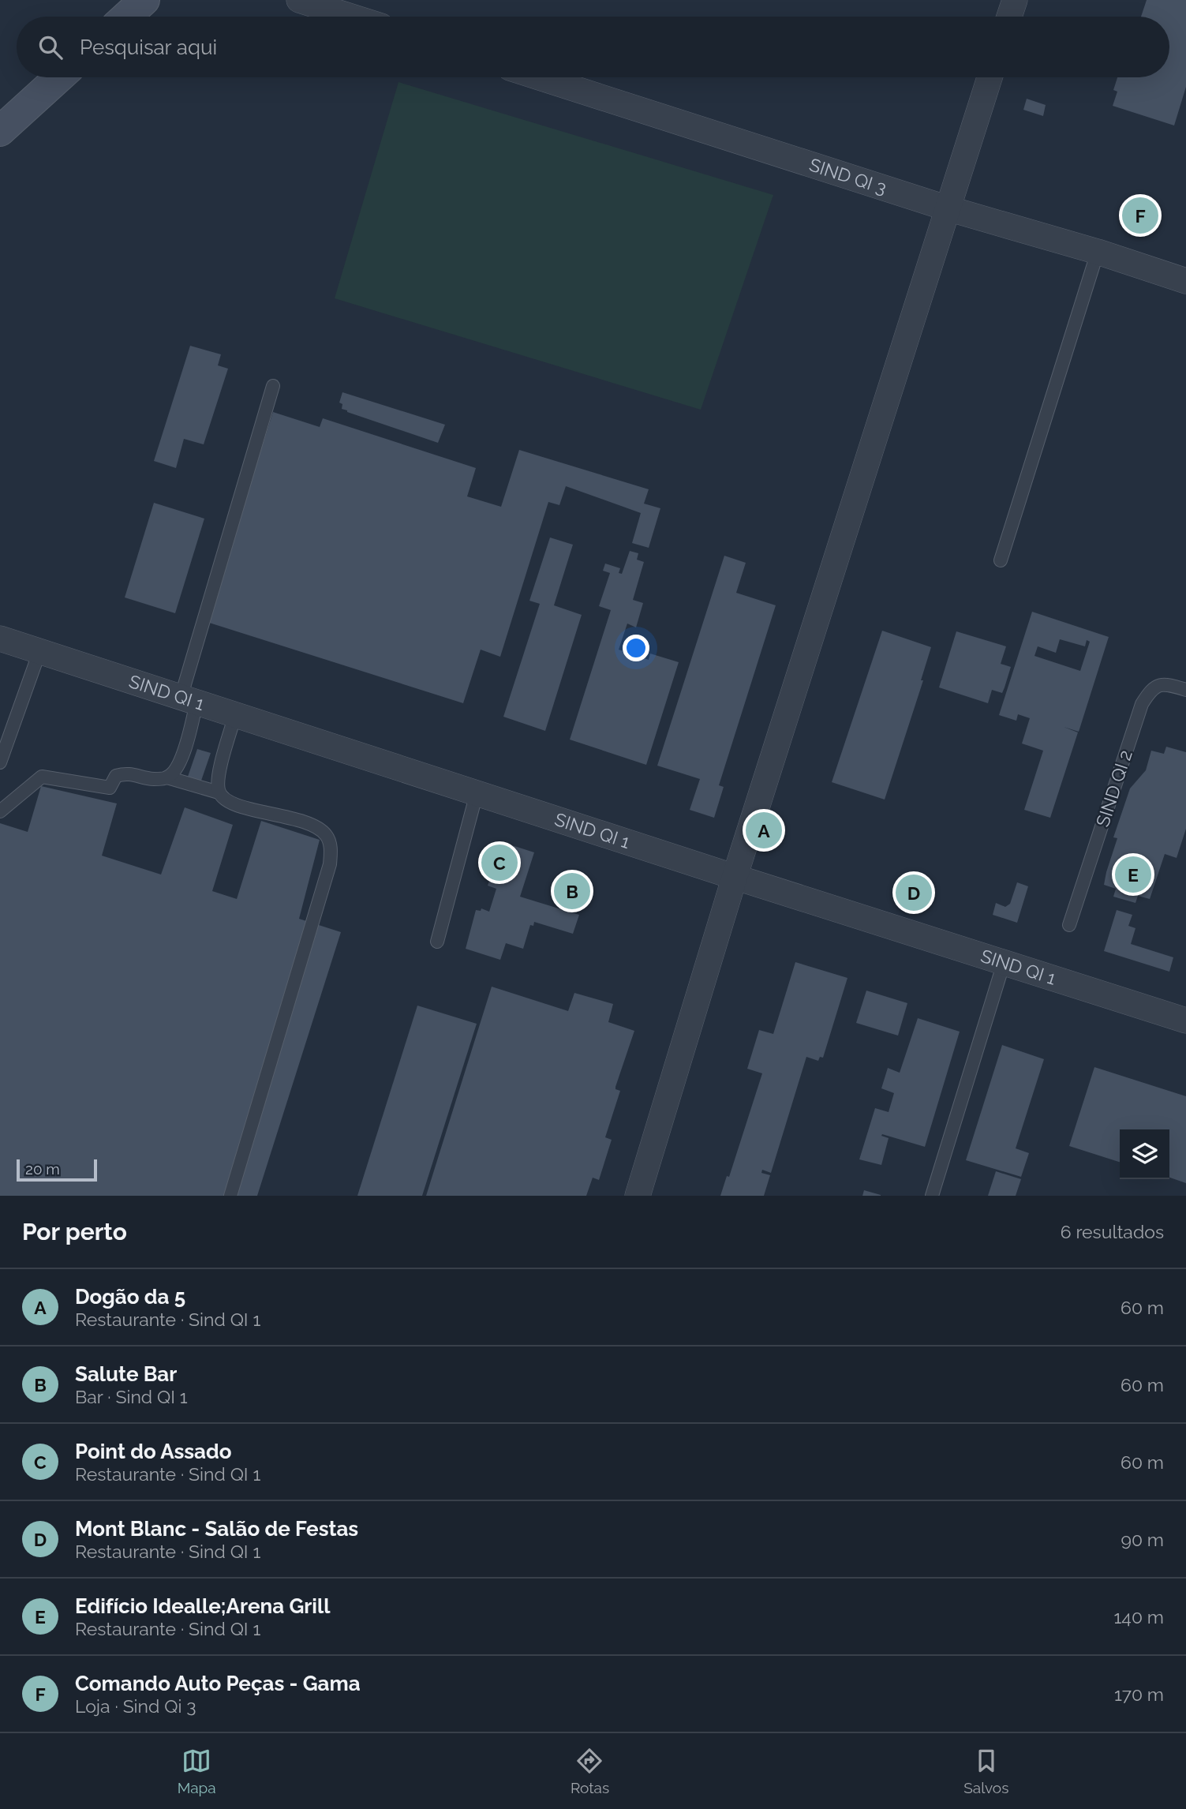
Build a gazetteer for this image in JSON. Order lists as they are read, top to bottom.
{
  "streets": {
    "street": ["SIND QI 3", "SIND QI 1"],
    "lane": ["SIND QI 2"]
  },
  "scale_bar": "20 m",
  "page": {
    "search": "Pesquisar aqui",
    "pins": [
      "F",
      "A",
      "C",
      "E",
      "B",
      "D"
    ],
    "scale": "20 m",
    "heading": ["Por perto", "6 resultados"],
    "list": [
      {
        "mark": "A",
        "name": "Dogão da 5",
        "note": "Restaurante · Sind QI 1",
        "value": "60 m"
      },
      {
        "mark": "B",
        "name": "Salute Bar",
        "note": "Bar · Sind QI 1",
        "value": "60 m"
      },
      {
        "mark": "C",
        "name": "Point do Assado",
        "note": "Restaurante · Sind QI 1",
        "value": "60 m"
      },
      {
        "mark": "D",
        "name": "Mont Blanc - Salão de Festas",
        "note": "Restaurante · Sind QI 1",
        "value": "90 m"
      },
      {
        "mark": "E",
        "name": "Edifício Idealle;Arena Grill",
        "note": "Restaurante · Sind QI 1",
        "value": "140 m"
      },
      {
        "mark": "F",
        "name": "Comando Auto Peças - Gama",
        "note": "Loja · Sind Qi 3",
        "value": "170 m"
      }
    ],
    "nav": ["Mapa", "Rotas", "Salvos"]
  }
}
